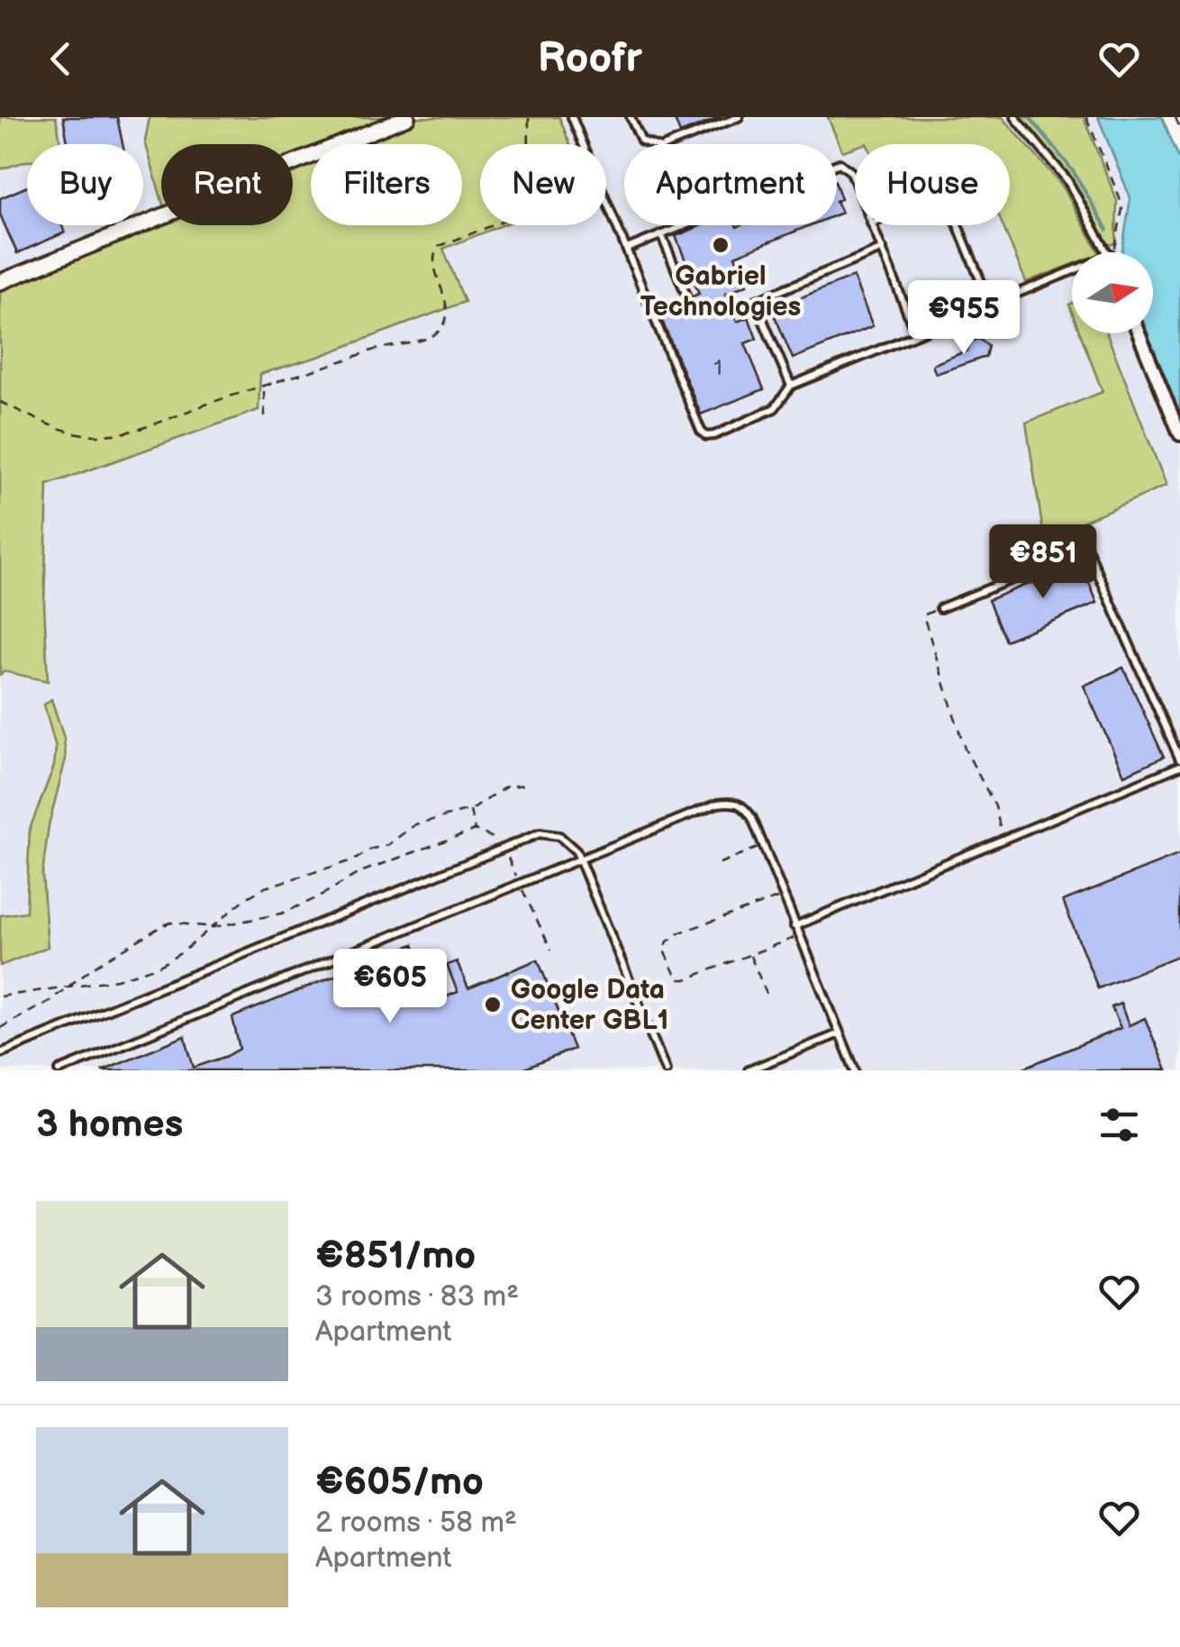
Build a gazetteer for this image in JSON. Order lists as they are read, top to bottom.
{
  "places": ["Gabriel Technologies", "Google Data Center GBL1"],
  "house_numbers": ["1"],
  "north": "right",
  "page": {
    "header": "Roofr",
    "chip": [
      "Buy",
      "Rent",
      "Filters",
      "New",
      "Apartment",
      "House"
    ],
    "price": ["€955", "€851", "€605"],
    "heading": "3 homes",
    "list": [
      {
        "name": "€851/mo",
        "note": "3 rooms · 83 m² · Apartment"
      },
      {
        "name": "€605/mo",
        "note": "2 rooms · 58 m² · Apartment"
      }
    ]
  }
}
